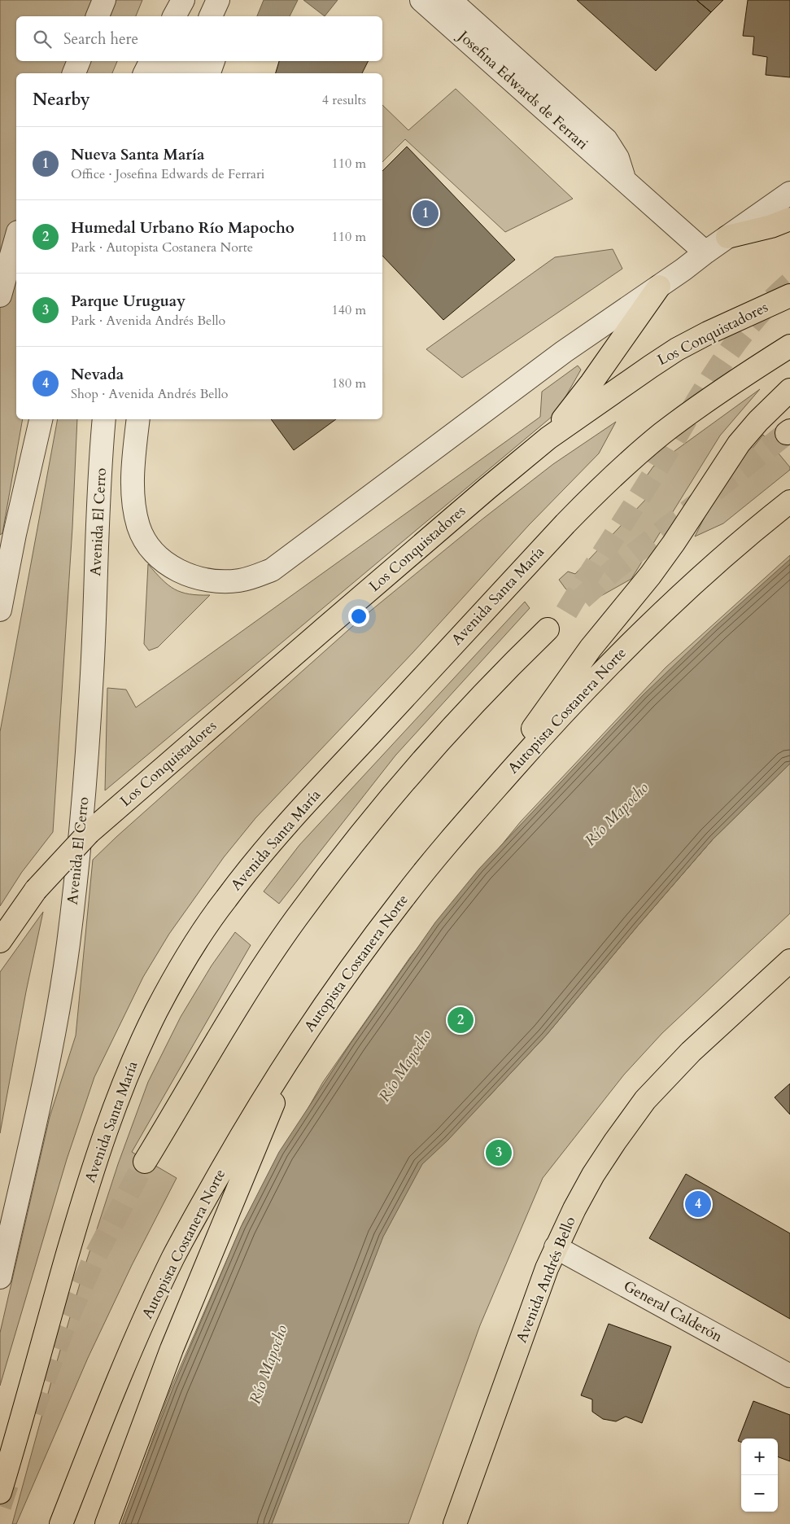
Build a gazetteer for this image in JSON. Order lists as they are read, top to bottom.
{
  "streets": {
    "main road": [
      "Los Conquistadores",
      "Avenida Santa María",
      "Autopista Costanera Norte",
      "Avenida Andrés Bello"
    ],
    "street": ["Josefina Edwards de Ferrari", "Avenida El Cerro", "General Calderón"]
  },
  "crossings": [
    ["Avenida Andrés Bello", "General Calderón"]
  ],
  "water": ["Río Mapocho"],
  "page": {
    "search": "Search here",
    "heading": ["Nearby", "4 results"],
    "list": [
      {
        "mark": "1",
        "name": "Nueva Santa María",
        "note": "Office · Josefina Edwards de Ferrari",
        "value": "110 m"
      },
      {
        "mark": "2",
        "name": "Humedal Urbano Río Mapocho",
        "note": "Park · Autopista Costanera Norte",
        "value": "110 m"
      },
      {
        "mark": "3",
        "name": "Parque Uruguay",
        "note": "Park · Avenida Andrés Bello",
        "value": "140 m"
      },
      {
        "mark": "4",
        "name": "Nevada",
        "note": "Shop · Avenida Andrés Bello",
        "value": "180 m"
      }
    ],
    "pins": [
      "1",
      "2",
      "3",
      "4"
    ],
    "map_buttons": ["+", "−"]
  }
}
